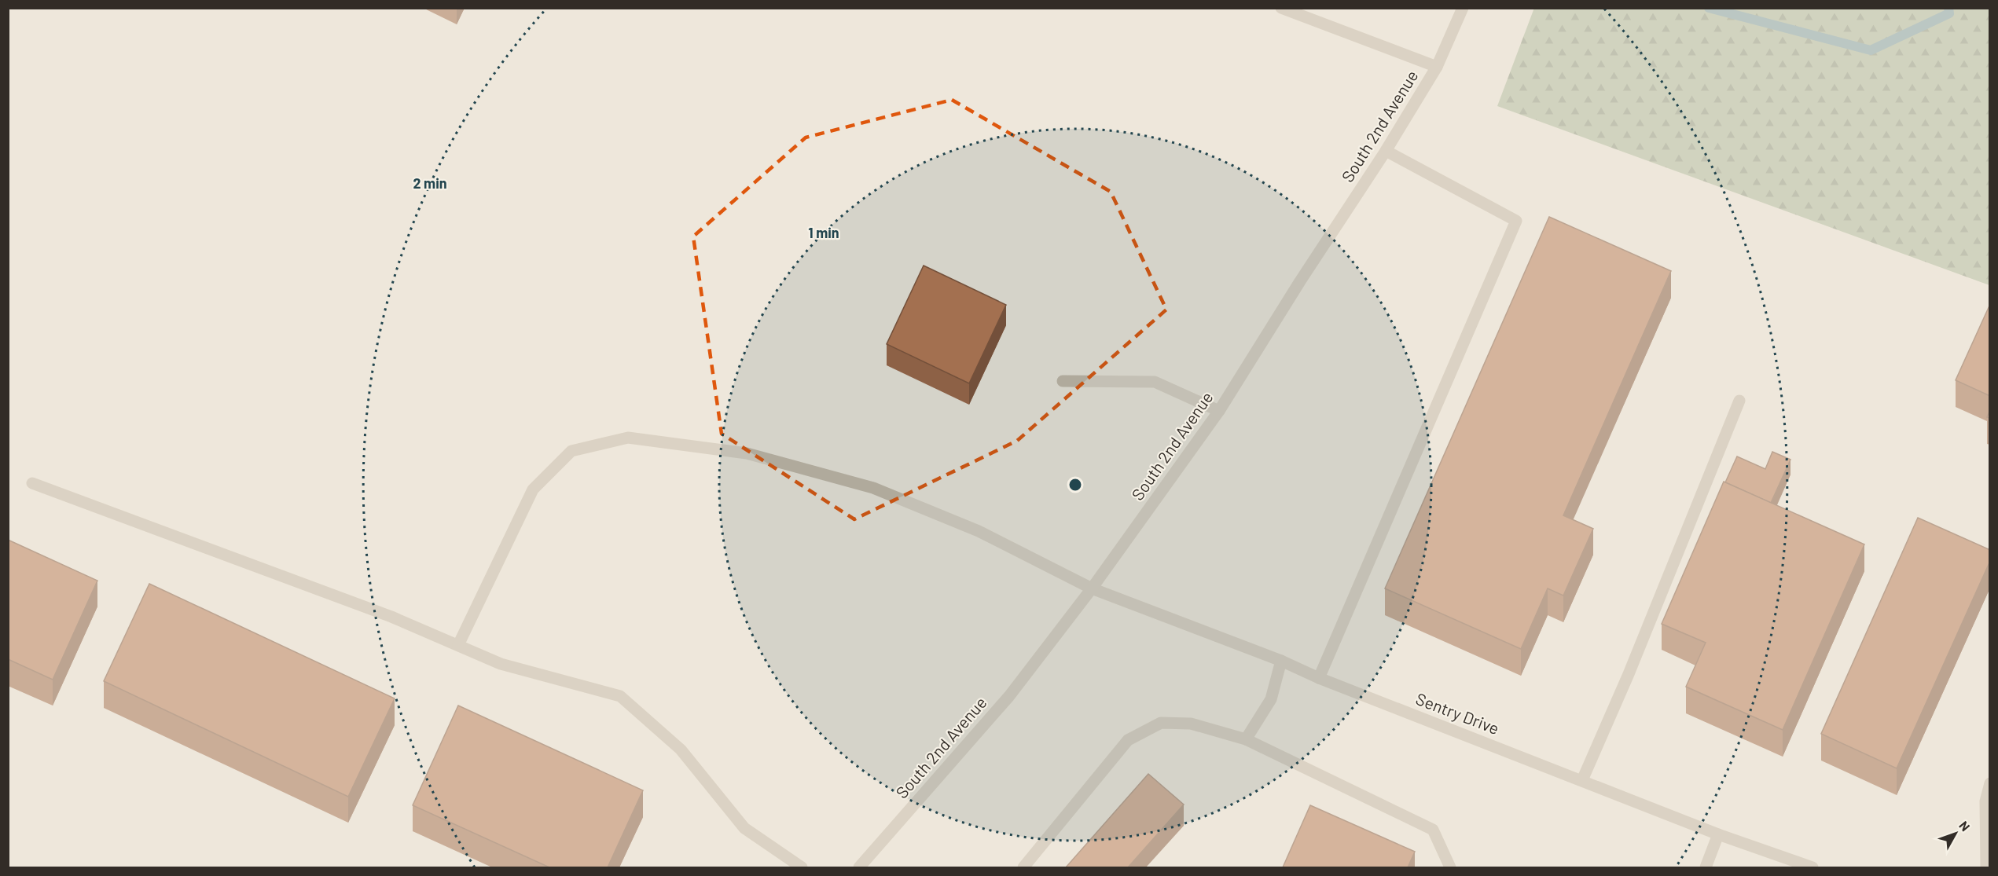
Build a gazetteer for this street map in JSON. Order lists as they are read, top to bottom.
{
  "streets": {
    "street": ["South 2nd Avenue", "Sentry Drive"]
  },
  "crossings": [
    ["South 2nd Avenue", "Sentry Drive"]
  ],
  "north": "top right",
  "rings": ["2 min", "1 min"]
}
